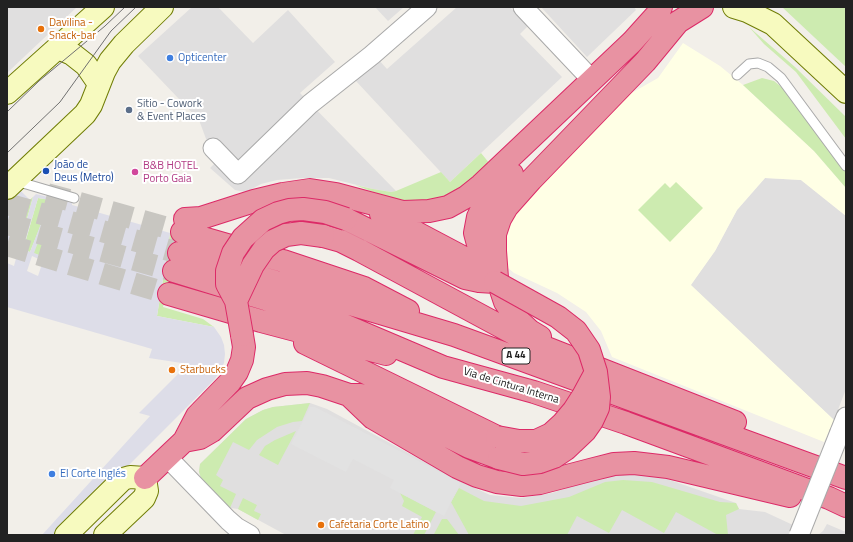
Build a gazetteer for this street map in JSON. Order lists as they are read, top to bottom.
{
  "streets": {
    "highway": ["A 44", "Via de Cintura Interna"]
  },
  "places": [
    "Davilina - Snack-bar",
    "Opticenter",
    "Sitio - Cowork & Event Places",
    "João de Deus (Metro)",
    "B&B HOTEL Porto Gaia",
    "Starbucks",
    "El Corte Inglés",
    "Cafetaria Corte Latino"
  ]
}
